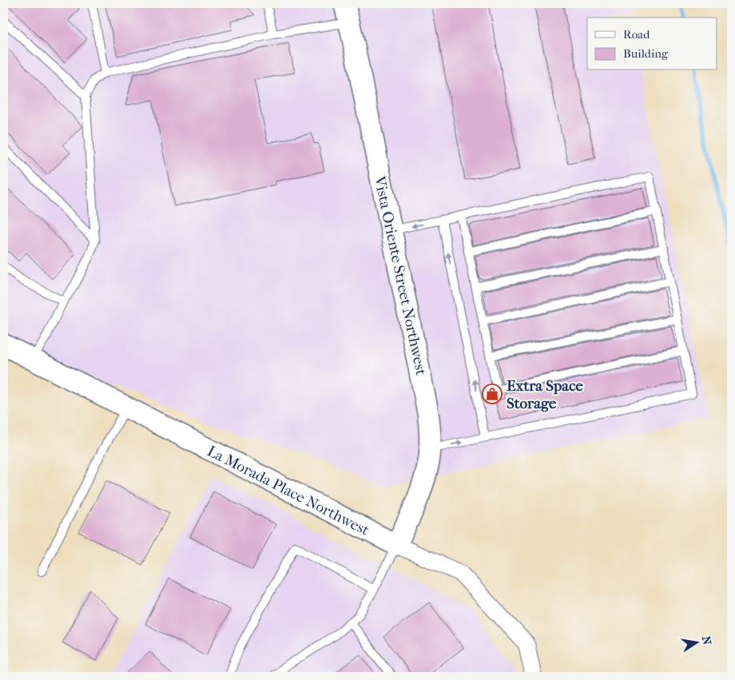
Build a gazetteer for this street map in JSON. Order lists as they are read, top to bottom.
{
  "streets": {
    "street": ["Vista Oriente Street Northwest", "La Morada Place Northwest"]
  },
  "crossings": [
    ["Vista Oriente Street Northwest", "La Morada Place Northwest"]
  ],
  "places": {
    "shop": ["Extra Space Storage"]
  },
  "legend": ["Road", "Building"],
  "north": "right"
}
